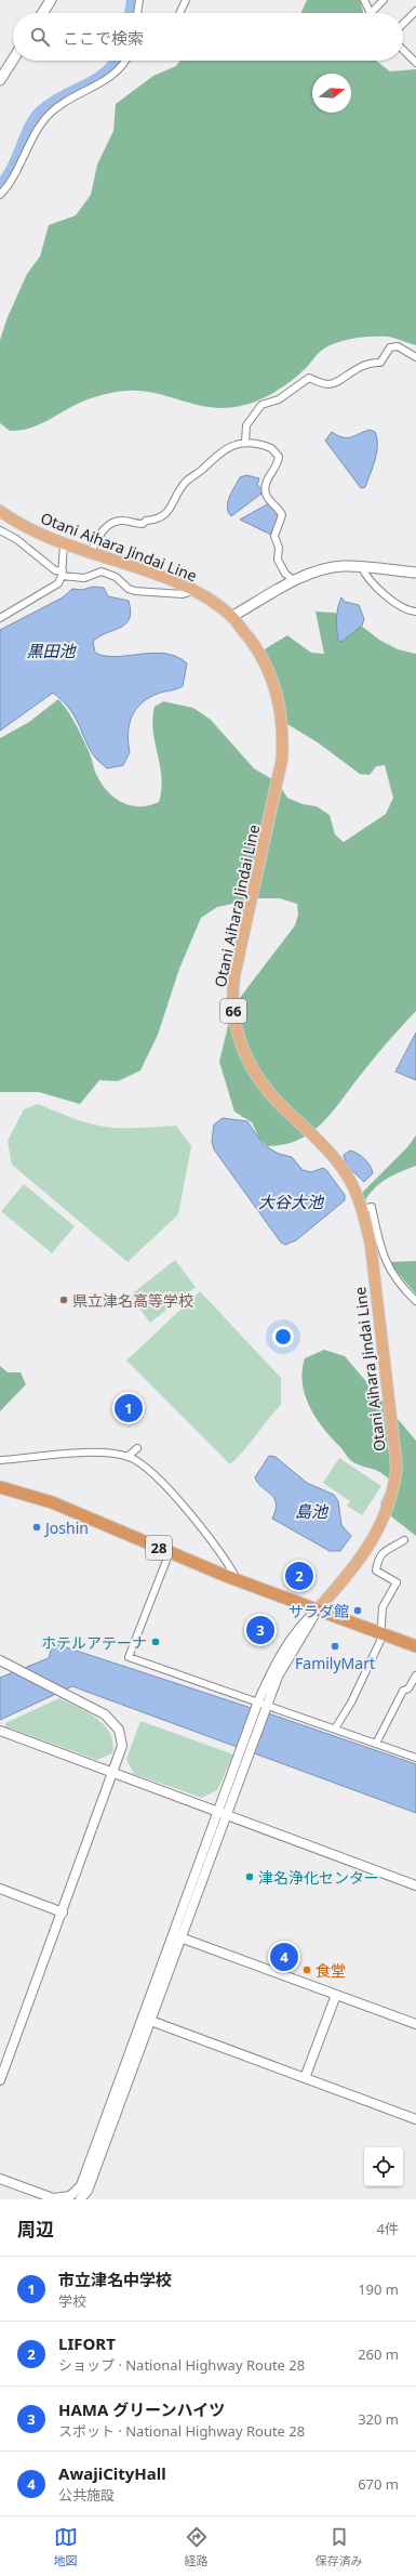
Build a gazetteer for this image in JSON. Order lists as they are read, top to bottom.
{
  "streets": {
    "highway": ["28"],
    "main road": ["Otani Aihara Jindai Line", "66"]
  },
  "crossings": [
    ["Otani Aihara Jindai Line", "28"]
  ],
  "water": ["黒田池", "大谷大池", "島池"],
  "places": [
    "県立津名高等学校",
    "Joshin",
    "サラダ館",
    "ホテルアテーナ",
    "FamilyMart",
    "津名浄化センター",
    "食堂"
  ],
  "north": "right",
  "page": {
    "search": "ここで検索",
    "pins": [
      "1",
      "2",
      "3",
      "4"
    ],
    "heading": ["周辺", "4件"],
    "list": [
      {
        "mark": "1",
        "name": "市立津名中学校",
        "note": "学校",
        "value": "190 m"
      },
      {
        "mark": "2",
        "name": "LIFORT",
        "note": "ショップ · National Highway Route 28",
        "value": "260 m"
      },
      {
        "mark": "3",
        "name": "HAMA グリーンハイツ",
        "note": "スポット · National Highway Route 28",
        "value": "320 m"
      },
      {
        "mark": "4",
        "name": "AwajiCityHall",
        "note": "公共施設",
        "value": "670 m"
      }
    ],
    "nav": ["地図", "経路", "保存済み"]
  }
}
